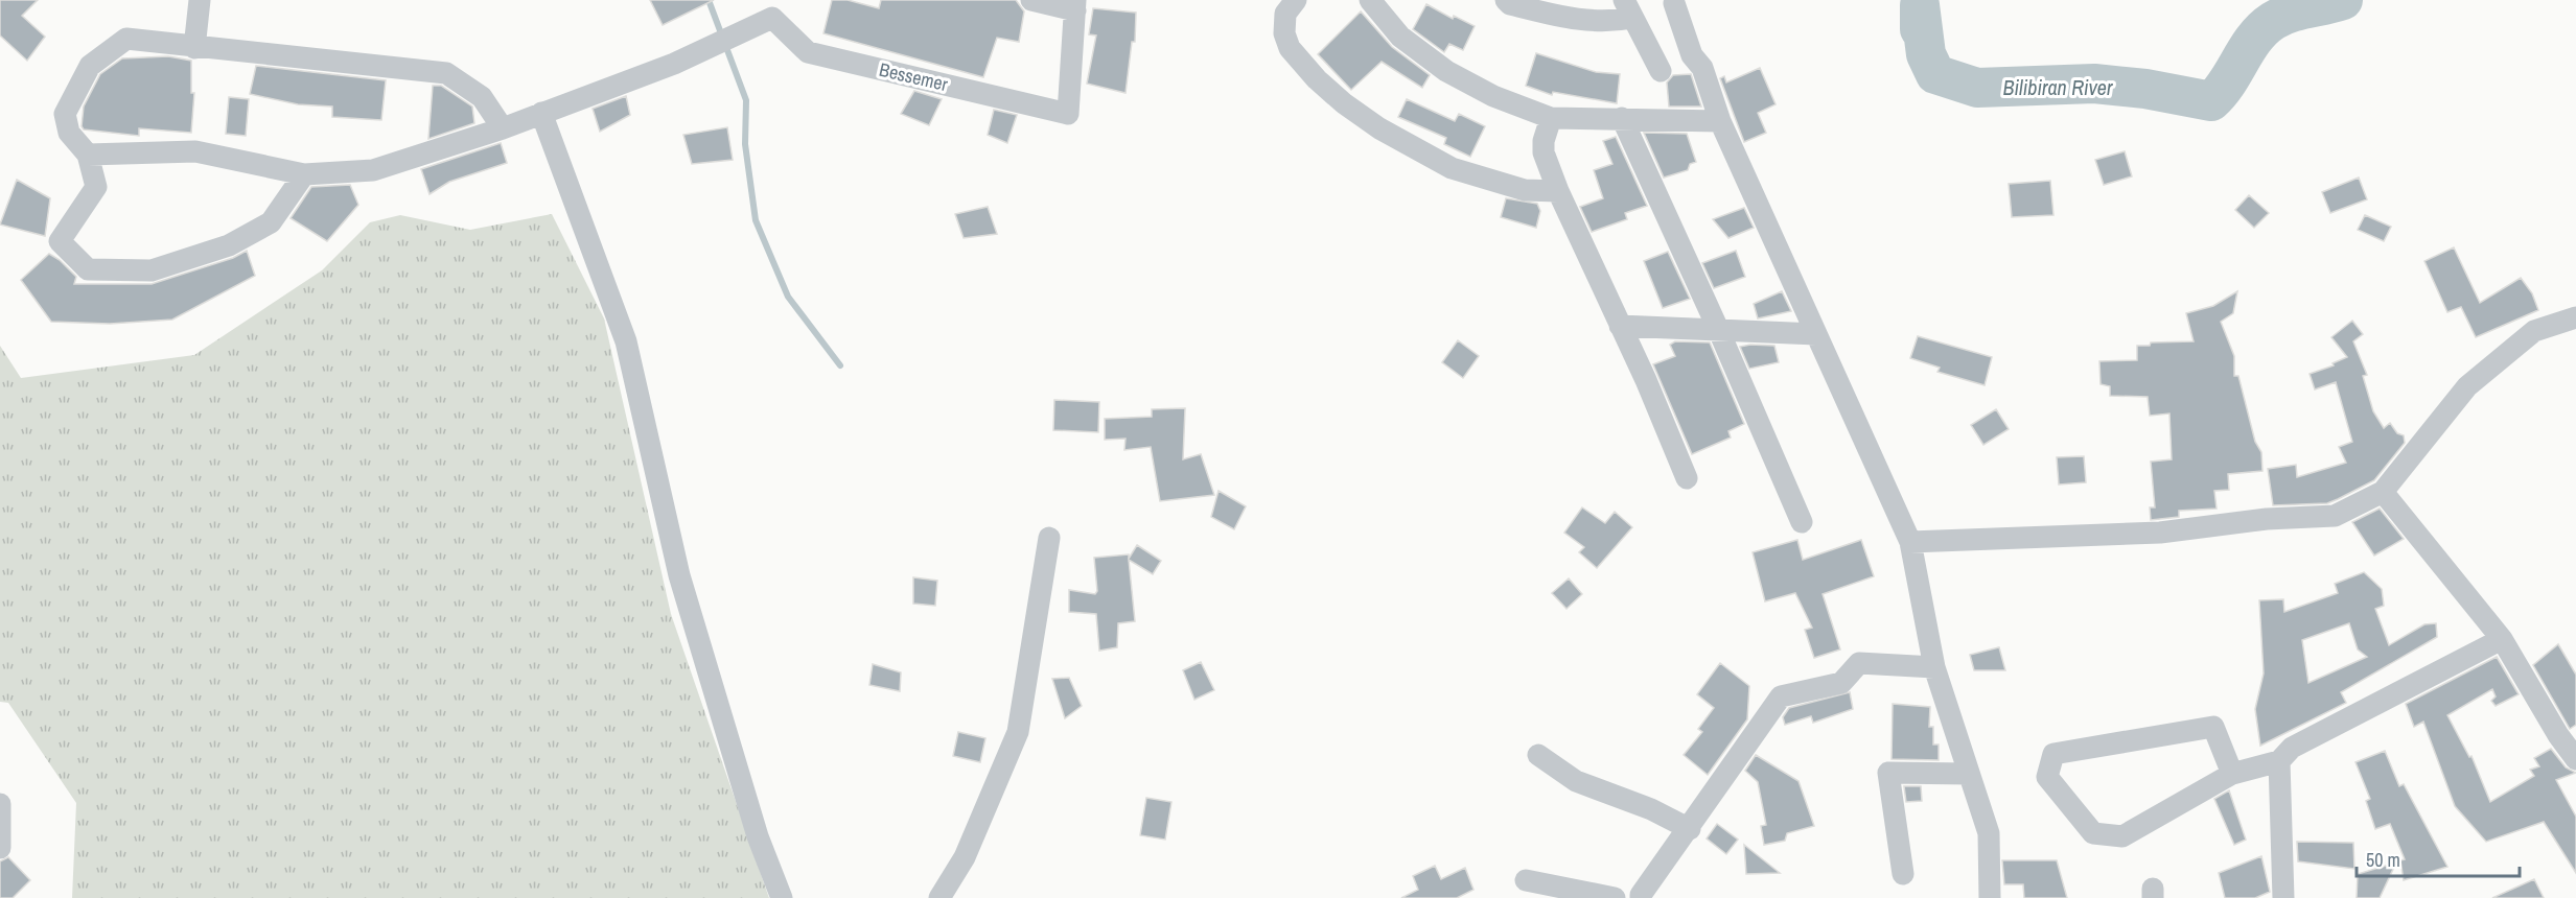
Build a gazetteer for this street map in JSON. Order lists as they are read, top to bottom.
{
  "streets": {
    "street": ["Bessemer"]
  },
  "water": ["Bilibiran River"],
  "scale_bar": "50 m"
}
